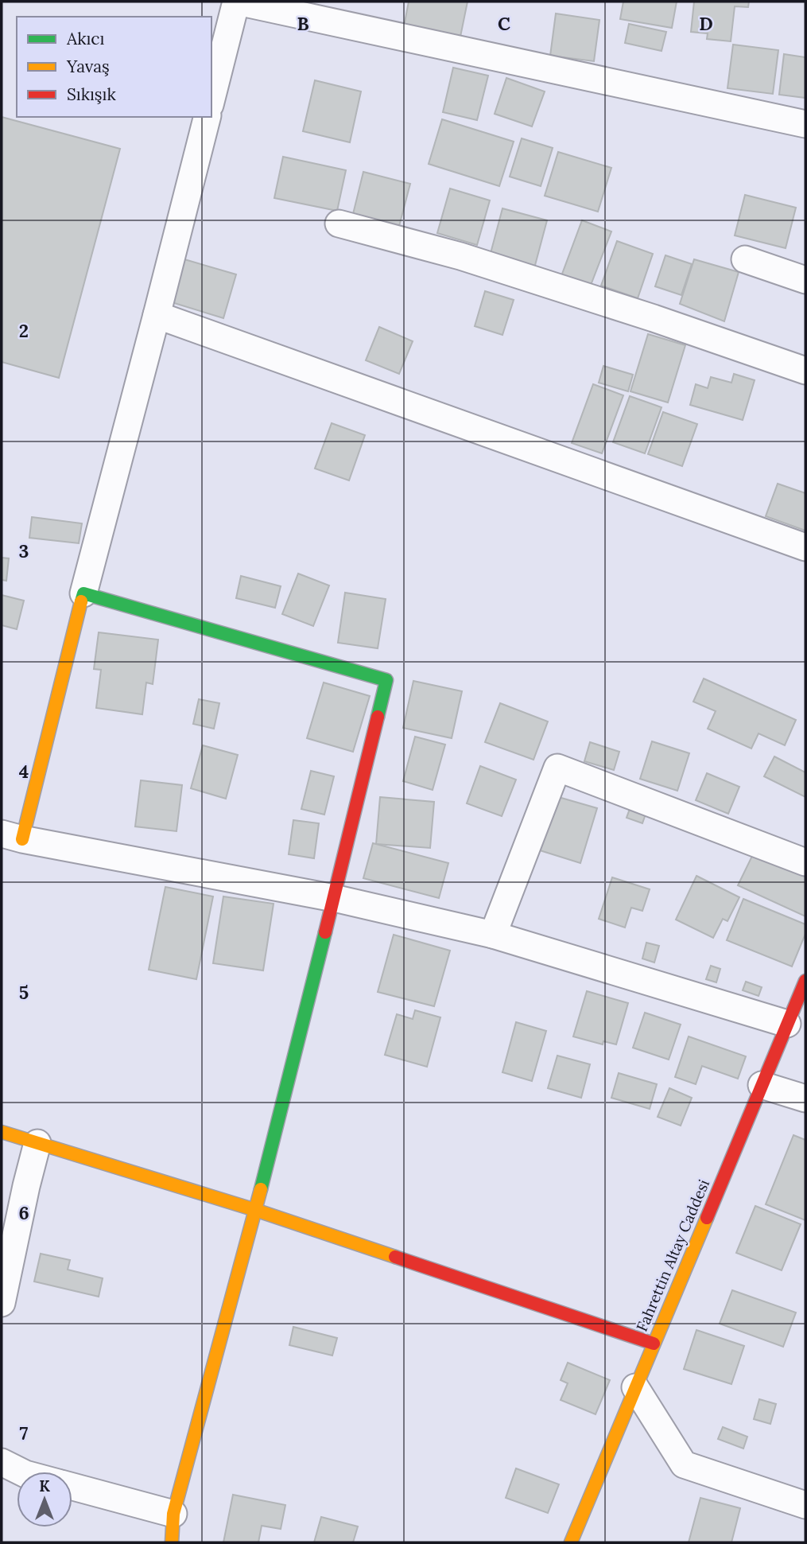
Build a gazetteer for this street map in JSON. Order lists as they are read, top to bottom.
{
  "streets": {
    "street": ["Fahrettin Altay Caddesi"]
  },
  "legend": ["Akıcı", "Yavaş", "Sıkışık"],
  "north": "top",
  "grid": {
    "columns": ["B", "C", "D"],
    "rows": [
      "2",
      "3",
      "4",
      "5",
      "6",
      "7"
    ]
  }
}
